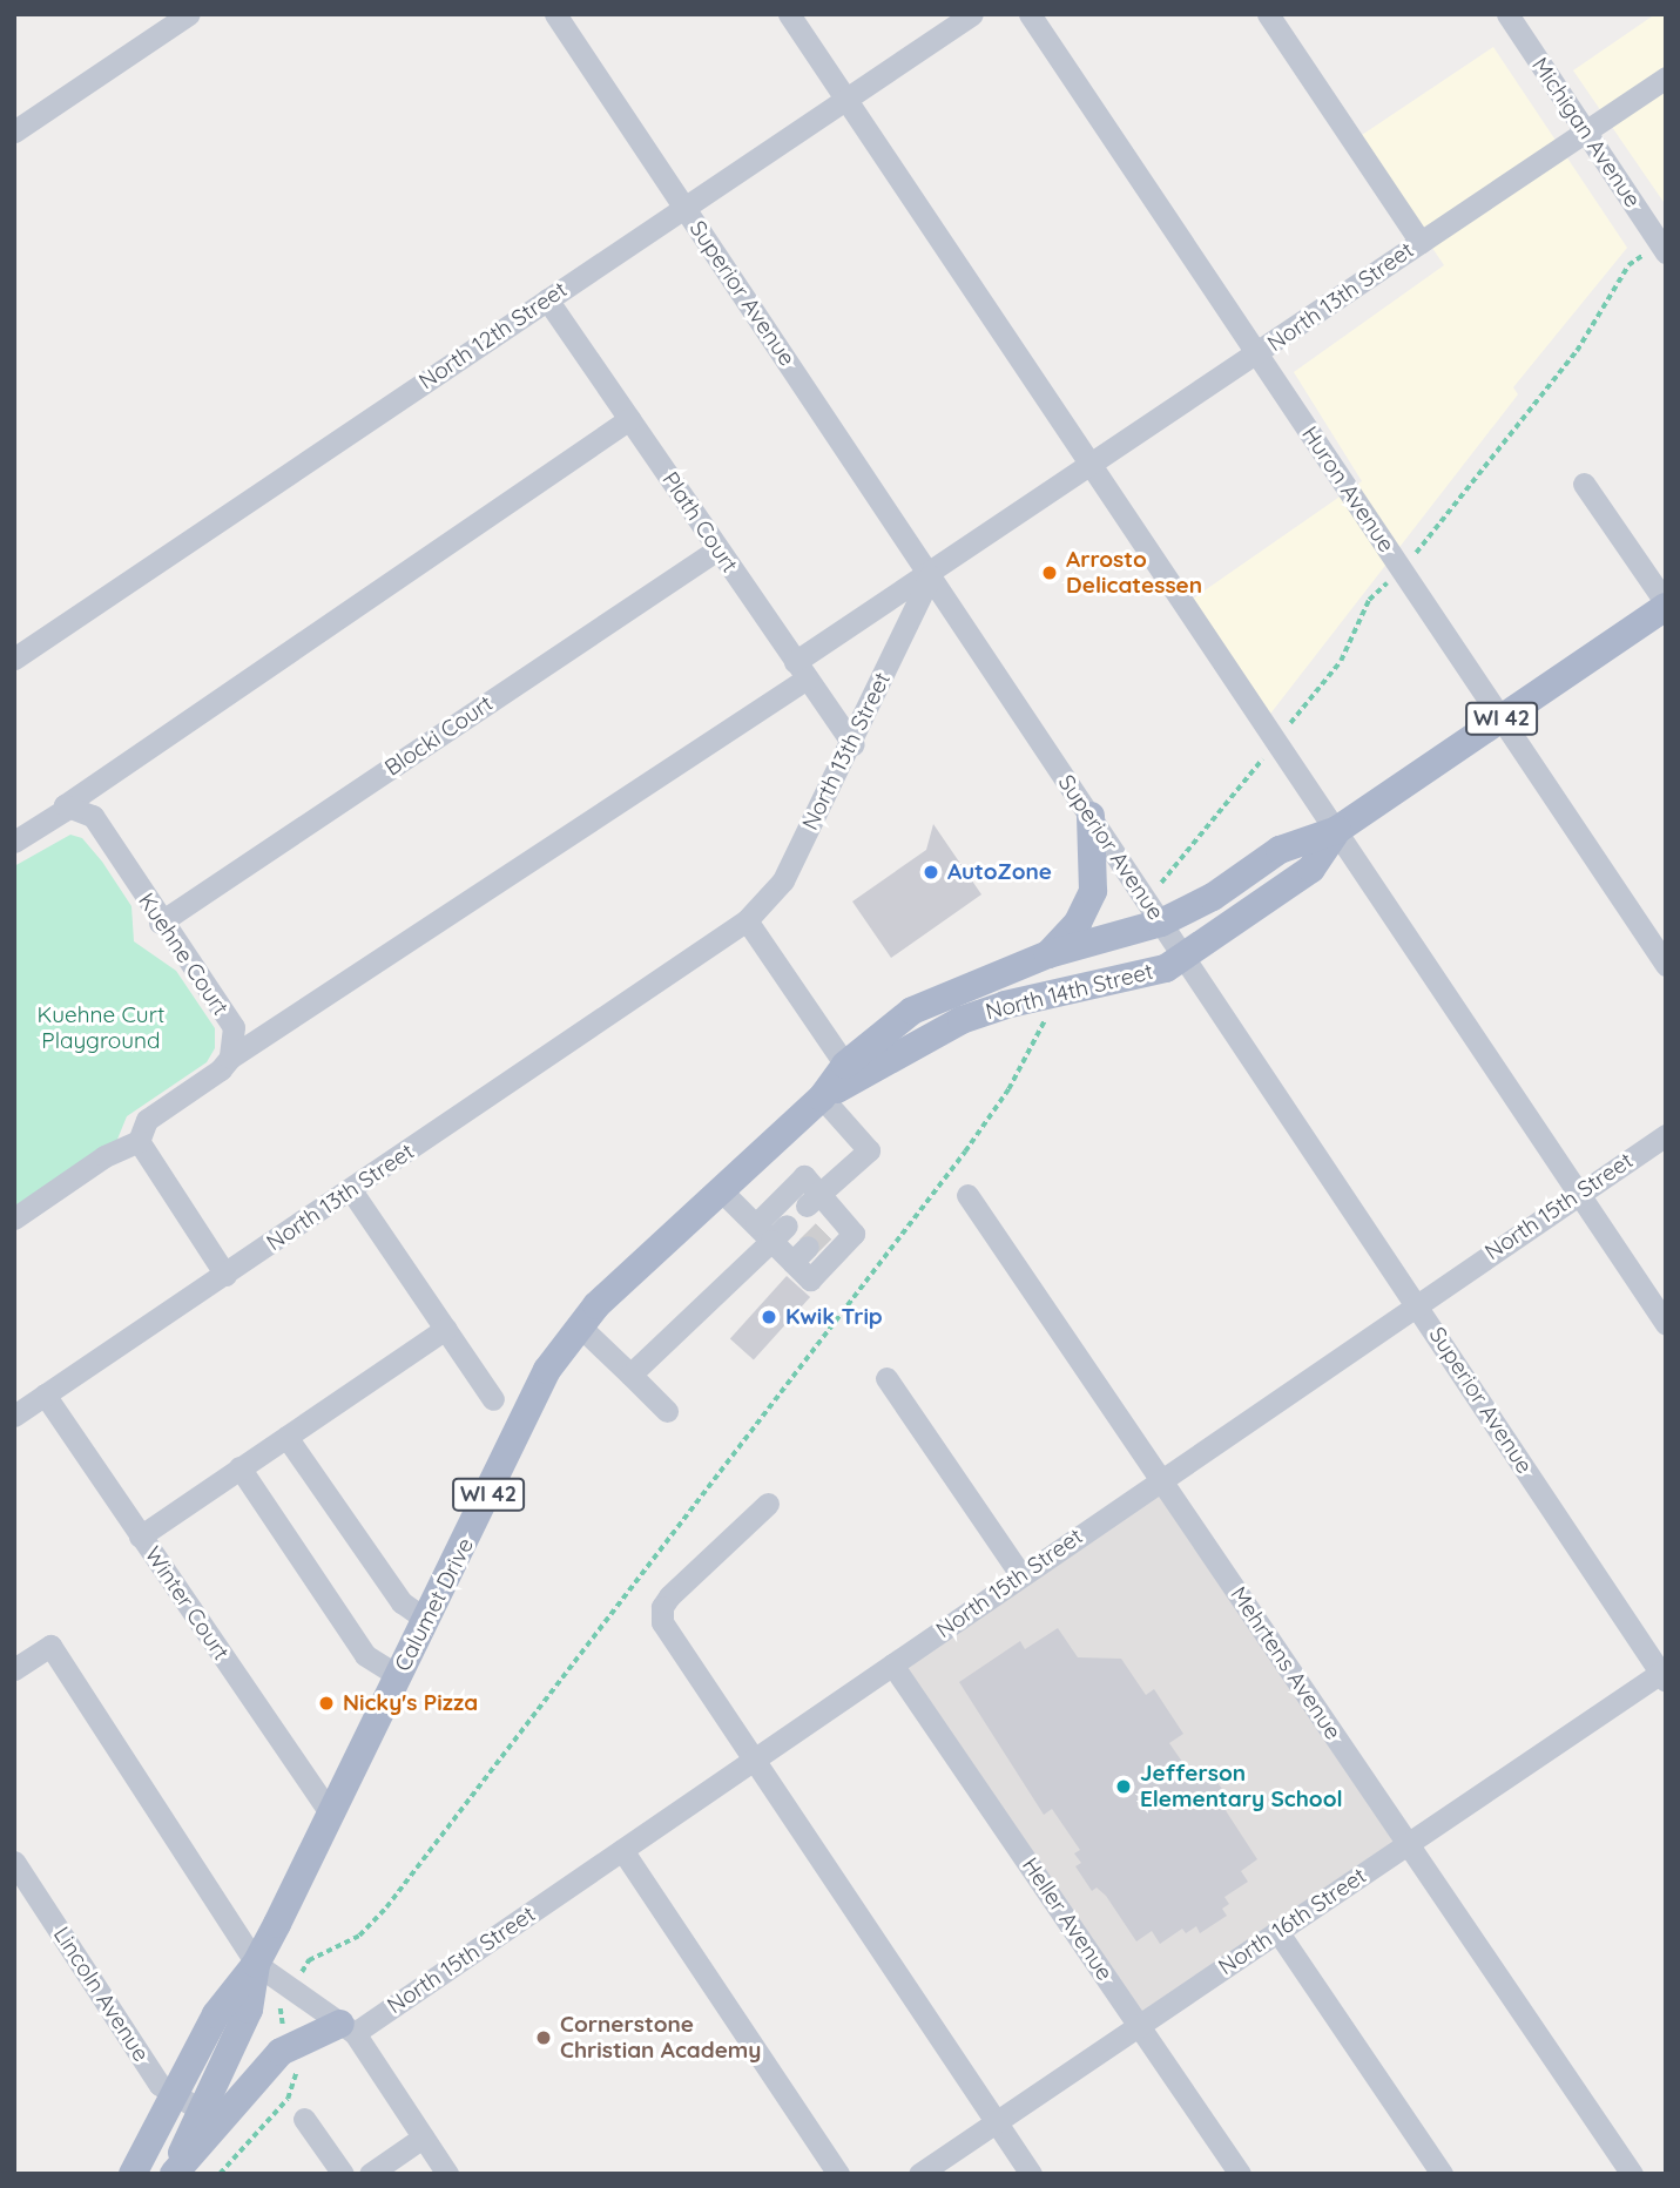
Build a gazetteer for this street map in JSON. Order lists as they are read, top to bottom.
{
  "streets": {
    "main road": ["WI 42", "North 14th Street", "Calumet Drive"],
    "street": [
      "Michigan Avenue",
      "Superior Avenue",
      "North 13th Street",
      "North 12th Street",
      "Huron Avenue",
      "Plath Court",
      "Blocki Court",
      "Kuehne Court",
      "North 15th Street",
      "Winter Court",
      "Mehrtens Avenue",
      "Heller Avenue",
      "North 16th Street",
      "Lincoln Avenue"
    ]
  },
  "crossings": [
    ["Michigan Avenue", "North 13th Street"],
    ["Superior Avenue", "North 13th Street"],
    ["Superior Avenue", "North 12th Street"],
    ["Superior Avenue", "North 14th Street"],
    ["Superior Avenue", "North 15th Street"],
    ["Superior Avenue", "North 16th Street"],
    ["North 13th Street", "Huron Avenue"],
    ["North 13th Street", "Plath Court"],
    ["North 13th Street", "Winter Court"],
    ["North 12th Street", "Plath Court"],
    ["Huron Avenue", "North 14th Street"],
    ["Plath Court", "Blocki Court"],
    ["Blocki Court", "Kuehne Court"],
    ["North 14th Street", "Calumet Drive"],
    ["North 15th Street", "Mehrtens Avenue"],
    ["North 15th Street", "Heller Avenue"],
    ["Winter Court", "Calumet Drive"],
    ["Calumet Drive", "Lincoln Avenue"],
    ["Mehrtens Avenue", "North 16th Street"],
    ["Heller Avenue", "North 16th Street"]
  ],
  "parks": ["Kuehne Curt Playground"],
  "places": [
    "Arrosto Delicatessen",
    "AutoZone",
    "Kwik Trip",
    "Nicky's Pizza",
    "Jefferson Elementary School",
    "Cornerstone Christian Academy"
  ]
}
